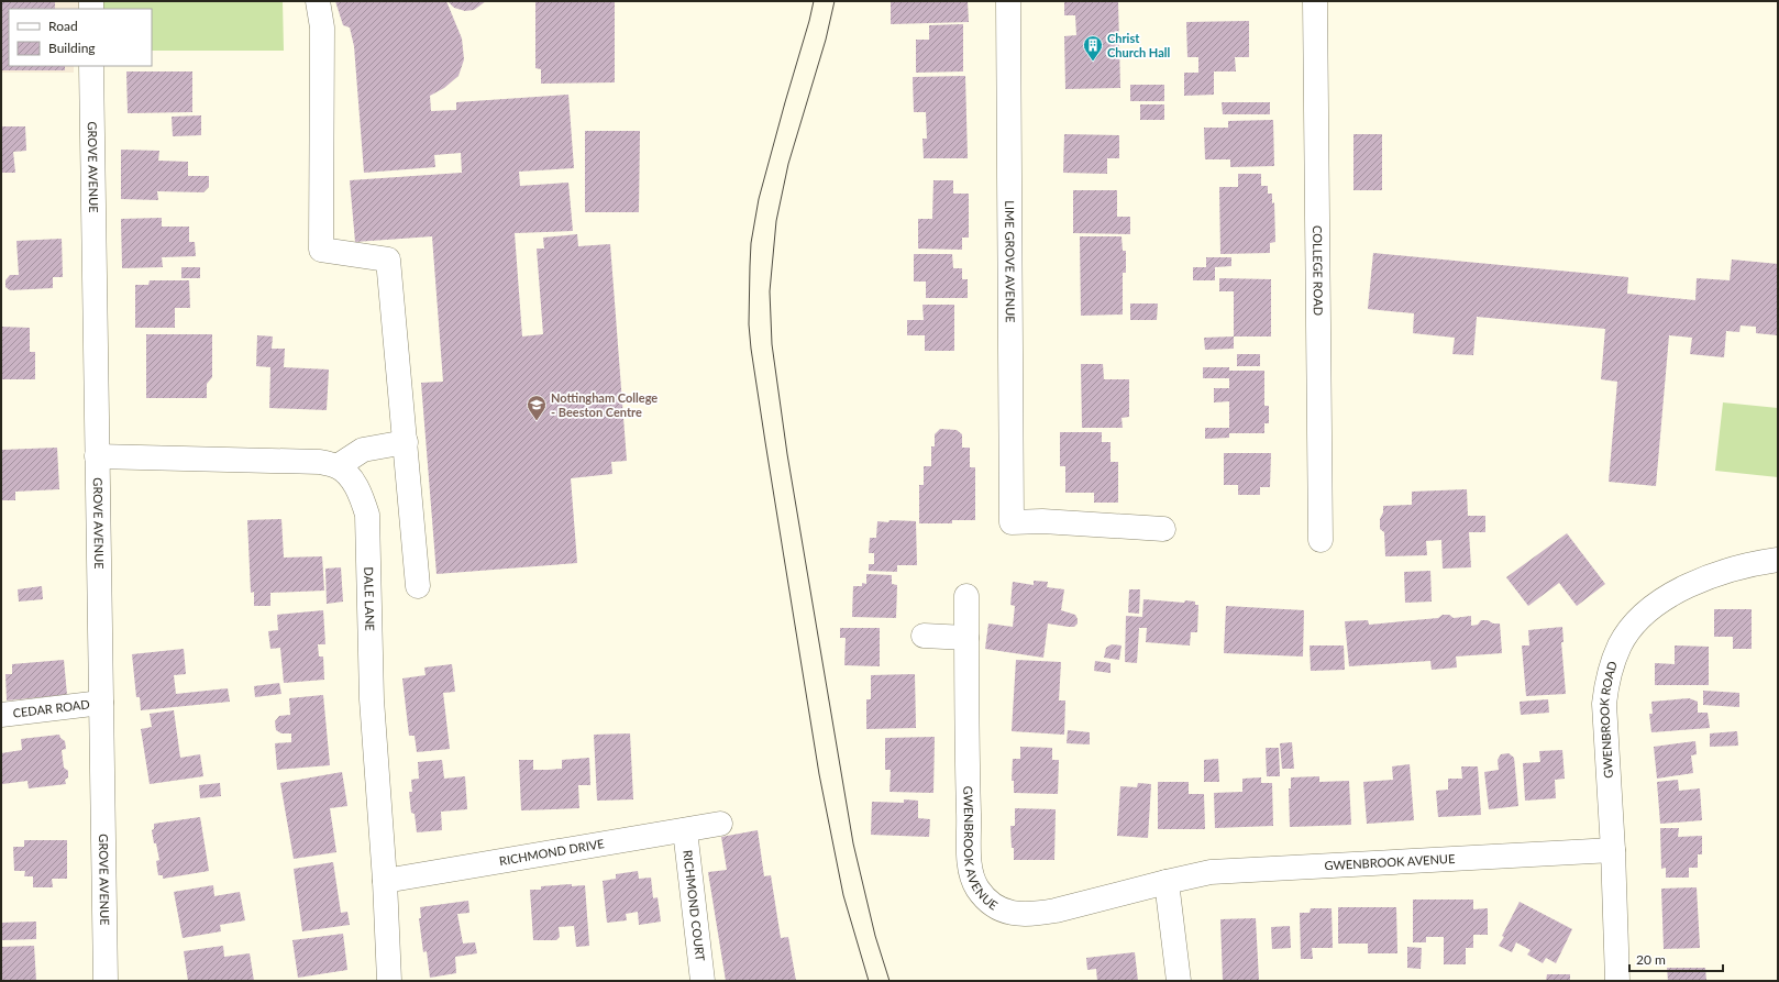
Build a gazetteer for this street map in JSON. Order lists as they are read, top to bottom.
{
  "streets": {
    "street": [
      "GROVE AVENUE",
      "LIME GROVE AVENUE",
      "COLLEGE ROAD",
      "DALE LANE",
      "CEDAR ROAD",
      "GWENBROOK ROAD",
      "GWENBROOK AVENUE",
      "RICHMOND DRIVE",
      "RICHMOND COURT"
    ]
  },
  "crossings": [
    ["GROVE AVENUE", "CEDAR ROAD"],
    ["DALE LANE", "RICHMOND DRIVE"],
    ["GWENBROOK ROAD", "GWENBROOK AVENUE"],
    ["RICHMOND DRIVE", "RICHMOND COURT"]
  ],
  "places": {
    "building": ["Christ Church Hall"],
    "school or university": ["Nottingham College - Beeston Centre"]
  },
  "legend": ["Road", "Building"],
  "scale_bar": "20 m"
}
